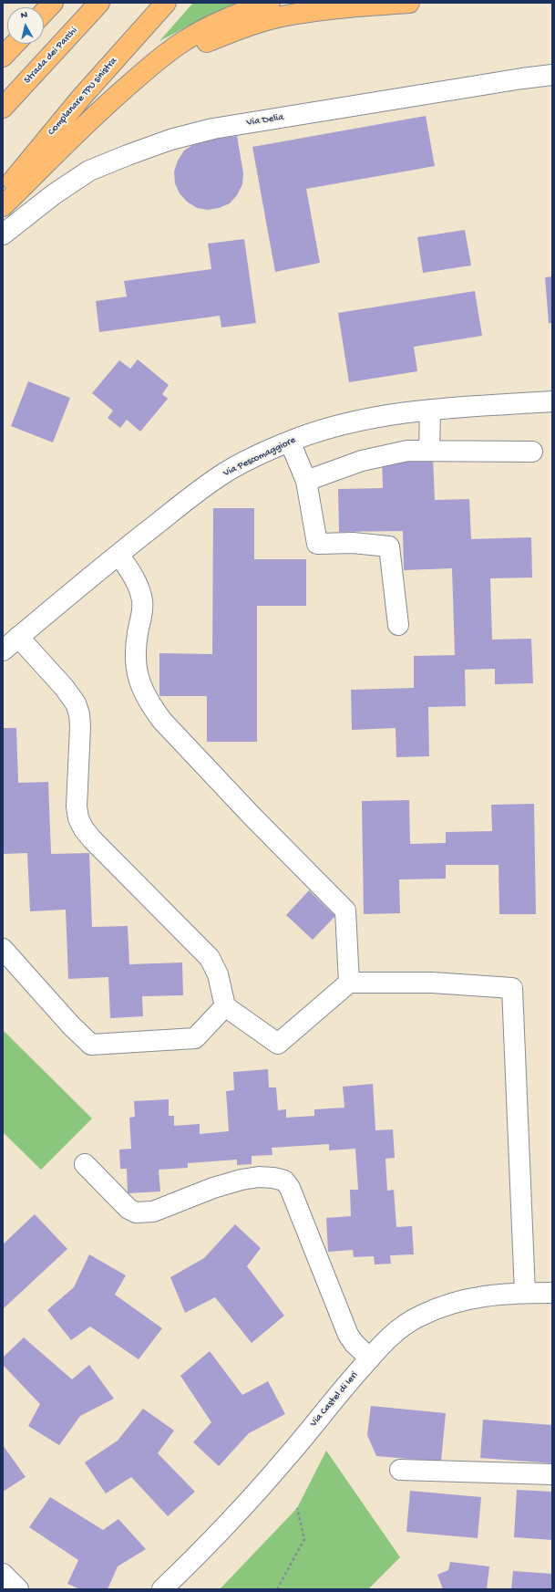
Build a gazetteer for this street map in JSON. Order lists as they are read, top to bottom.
{
  "streets": {
    "highway": ["Strada dei Parchi", "Complanare TPU sinistra"],
    "street": ["Via Delia", "Via Pescomaggiore", "Via Castel di Ieri"]
  },
  "north": "top"
}
